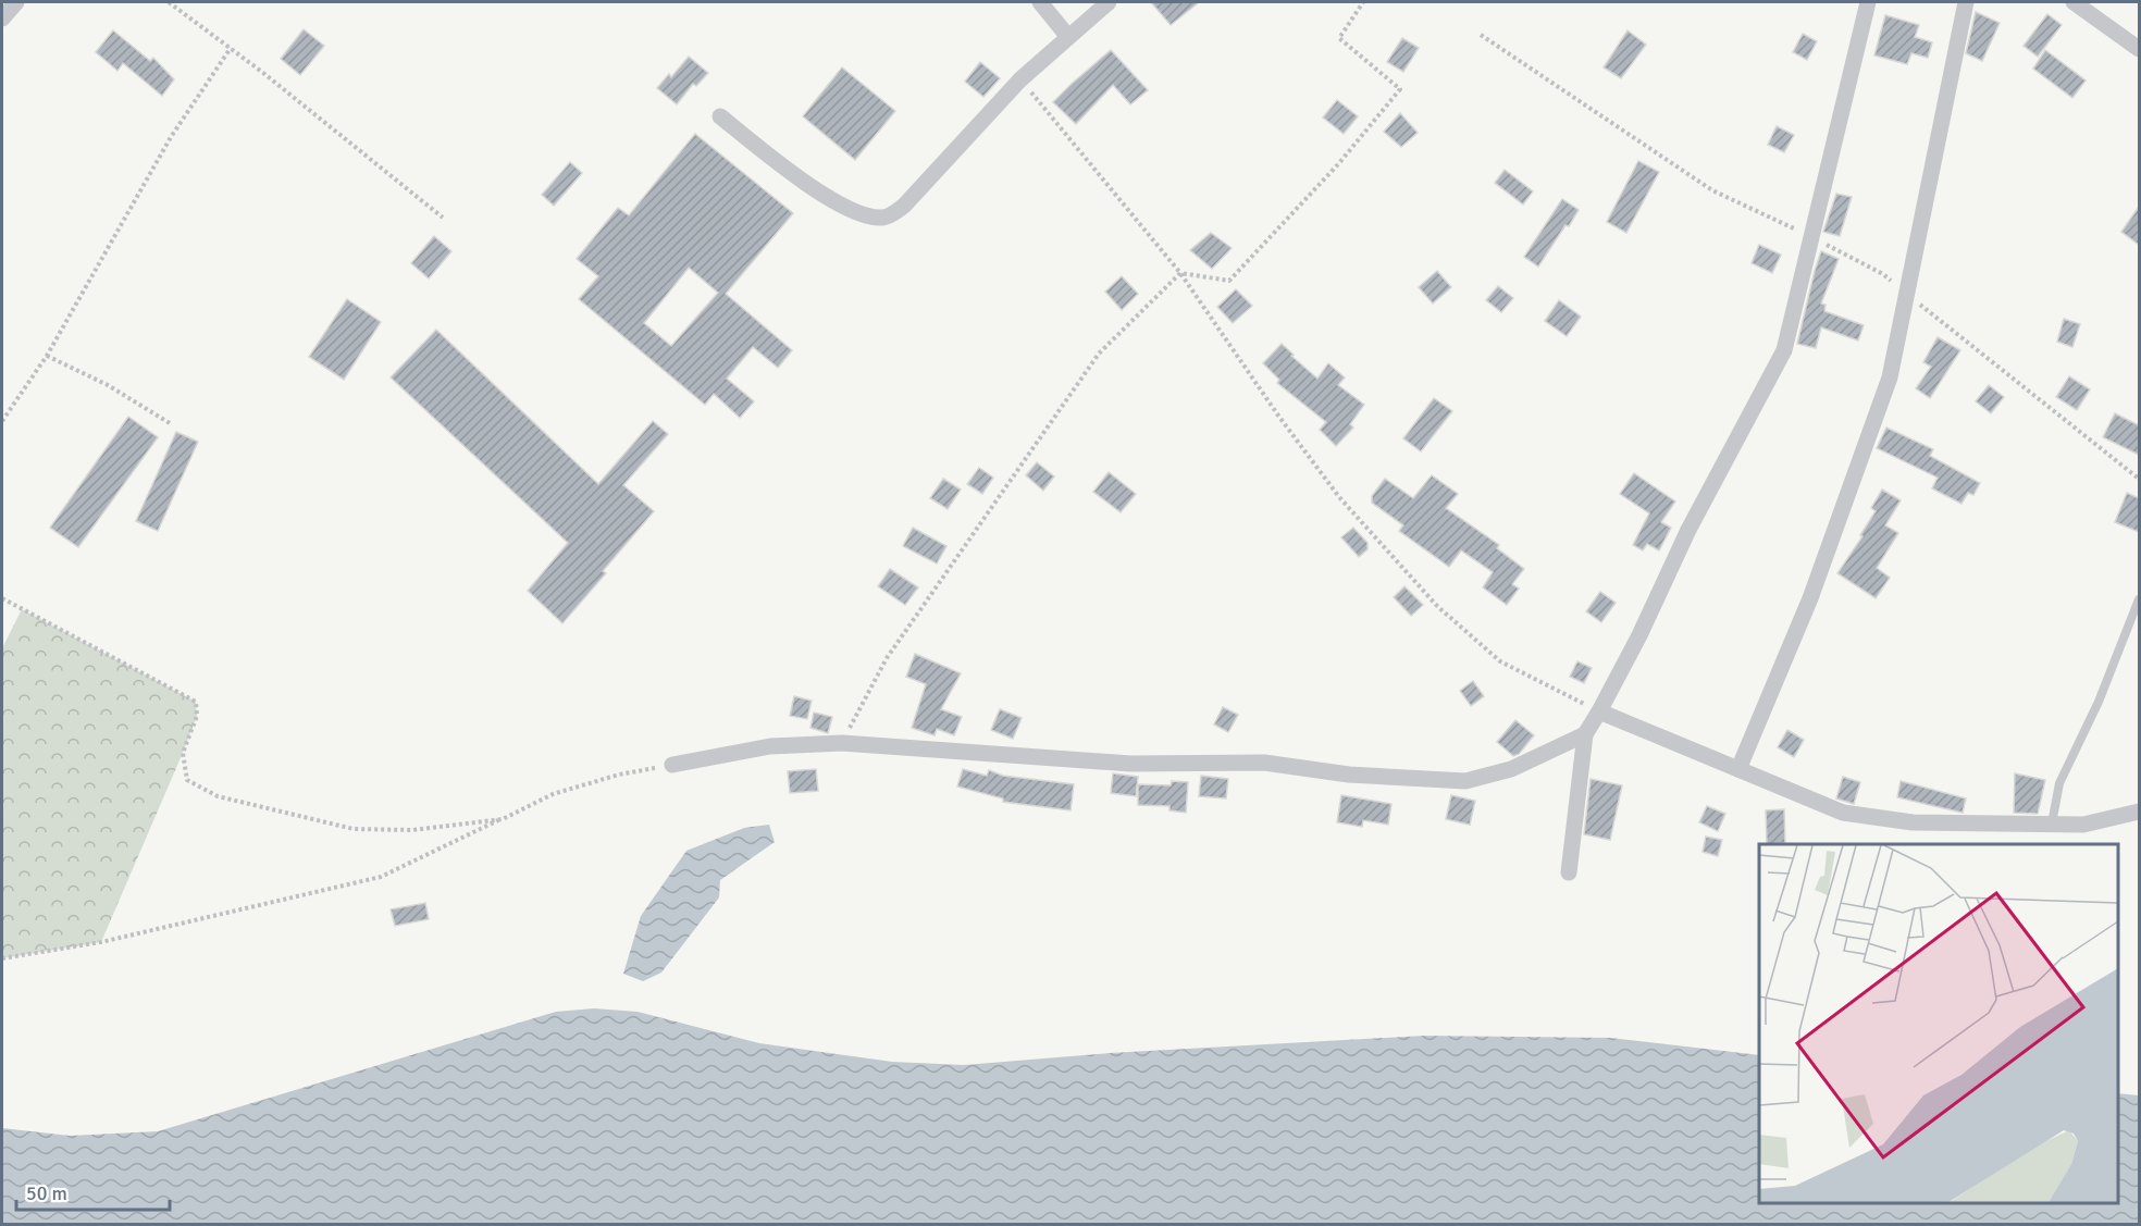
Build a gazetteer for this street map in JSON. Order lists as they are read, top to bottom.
{
  "scale_bar": "50 m"
}
